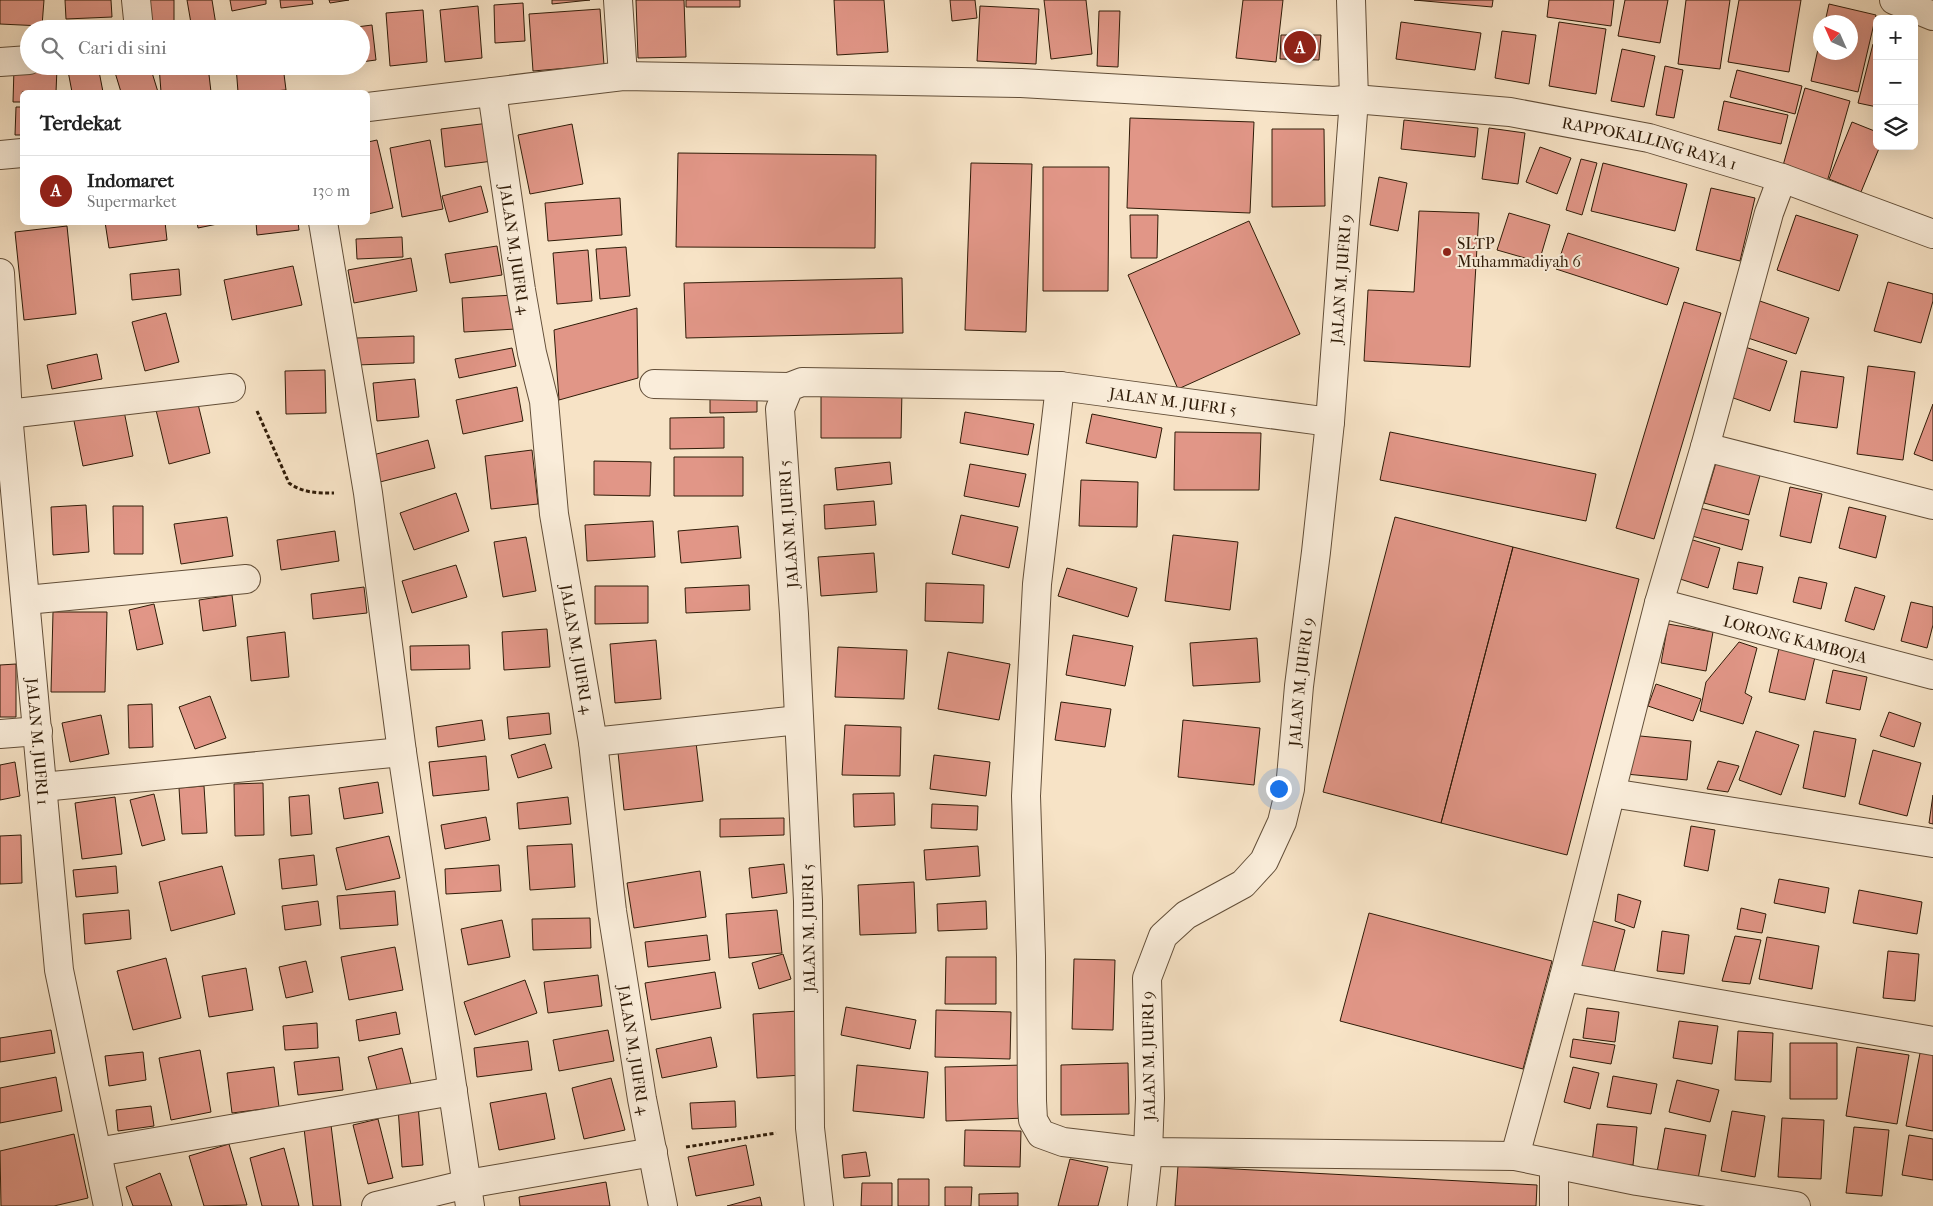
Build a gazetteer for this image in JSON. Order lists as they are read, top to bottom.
{
  "streets": {
    "street": [
      "RAPPOKALLING RAYA 1",
      "JALAN M. JUFRI 4",
      "JALAN M. JUFRI 9",
      "JALAN M. JUFRI 5",
      "LORONG KAMBOJA",
      "JALAN M. JUFRI 1"
    ]
  },
  "crossings": [
    ["RAPPOKALLING RAYA 1", "JALAN M. JUFRI 4"],
    ["RAPPOKALLING RAYA 1", "JALAN M. JUFRI 9"],
    ["JALAN M. JUFRI 9", "JALAN M. JUFRI 5"]
  ],
  "places": ["SLTP Muhammadiyah 6"],
  "north": "top left",
  "page": {
    "map_buttons": ["+", "−"],
    "search": "Cari di sini",
    "pins": "A",
    "heading": "Terdekat",
    "list": [
      {
        "mark": "A",
        "name": "Indomaret",
        "note": "Supermarket",
        "value": "130 m"
      }
    ]
  }
}
